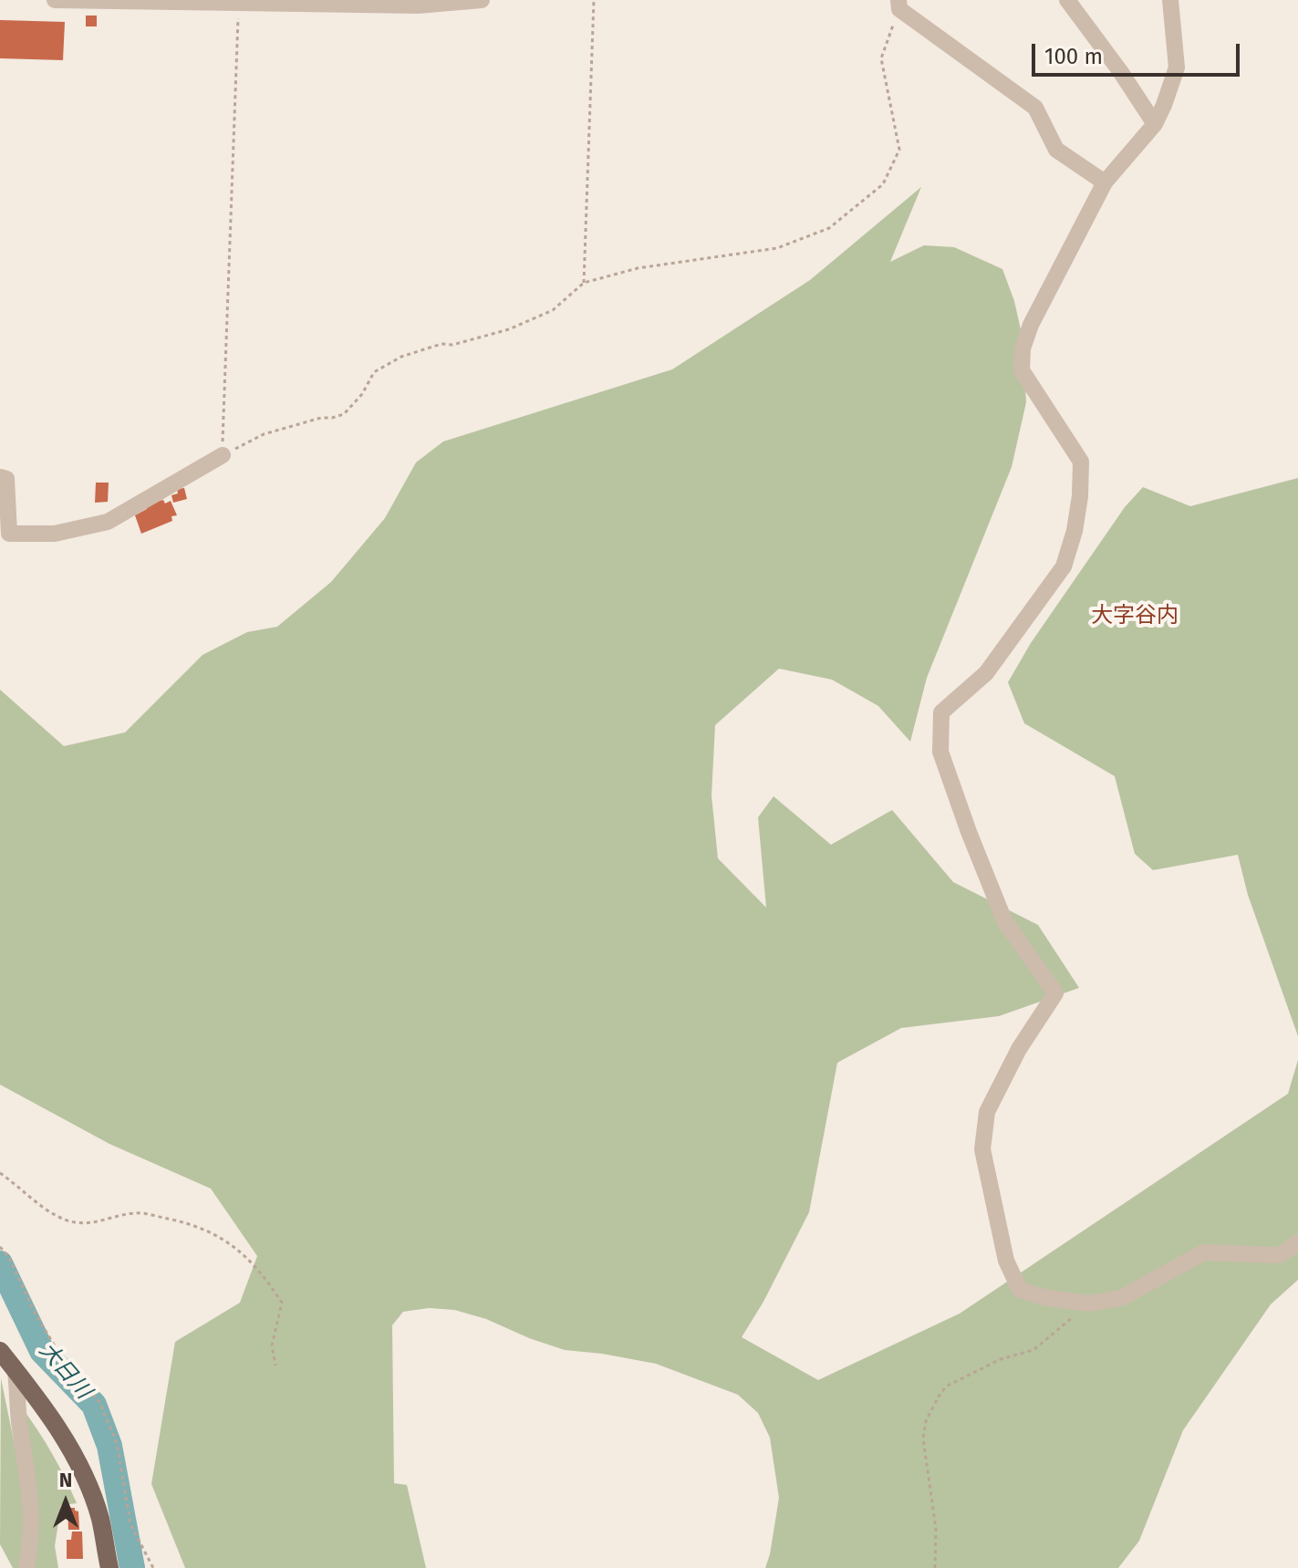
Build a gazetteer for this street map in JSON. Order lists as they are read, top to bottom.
{
  "districts": ["大字谷内"],
  "water": ["大日川"],
  "scale_bar": "100 m",
  "north": "top"
}
